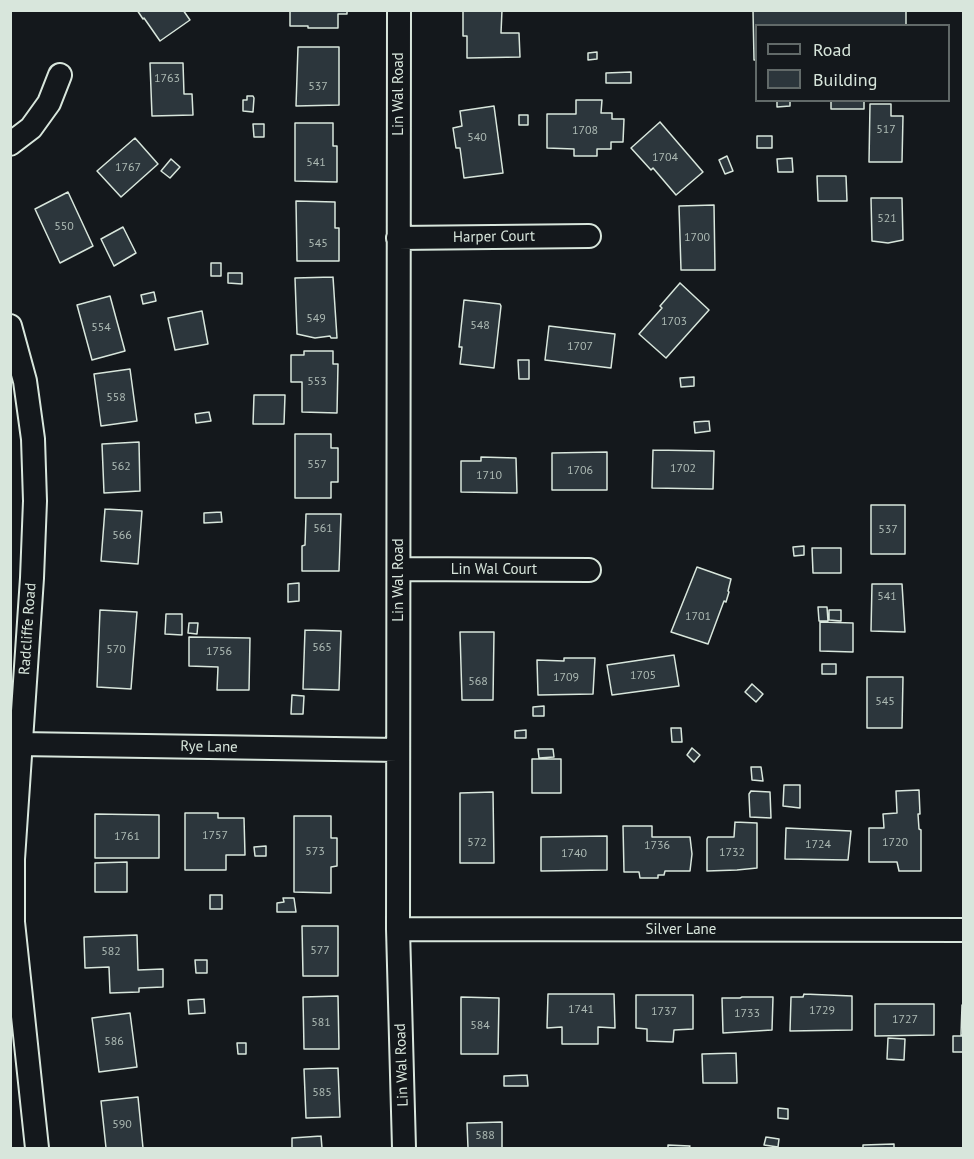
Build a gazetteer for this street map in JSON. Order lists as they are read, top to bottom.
{
  "streets": {
    "street": [
      "Lin Wal Road",
      "Harper Court",
      "Lin Wal Court",
      "Radcliffe Road",
      "Rye Lane",
      "Silver Lane"
    ]
  },
  "crossings": [
    ["Lin Wal Road", "Harper Court"],
    ["Lin Wal Road", "Lin Wal Court"],
    ["Lin Wal Road", "Rye Lane"],
    ["Lin Wal Road", "Silver Lane"],
    ["Radcliffe Road", "Rye Lane"]
  ],
  "house_numbers": [
    "1763",
    "537",
    "517",
    "1708",
    "540",
    "1704",
    "541",
    "1767",
    "521",
    "550",
    "1700",
    "545",
    "549",
    "1703",
    "548",
    "554",
    "1707",
    "553",
    "558",
    "557",
    "562",
    "1702",
    "1706",
    "1710",
    "561",
    "537",
    "566",
    "541",
    "1701",
    "565",
    "570",
    "1756",
    "1705",
    "1709",
    "568",
    "545",
    "1757",
    "1761",
    "572",
    "1720",
    "1724",
    "1736",
    "573",
    "1732",
    "1740",
    "577",
    "582",
    "1741",
    "1729",
    "1737",
    "1733",
    "1727",
    "581",
    "584",
    "586",
    "585",
    "590",
    "588"
  ],
  "legend": ["Road", "Building"]
}
